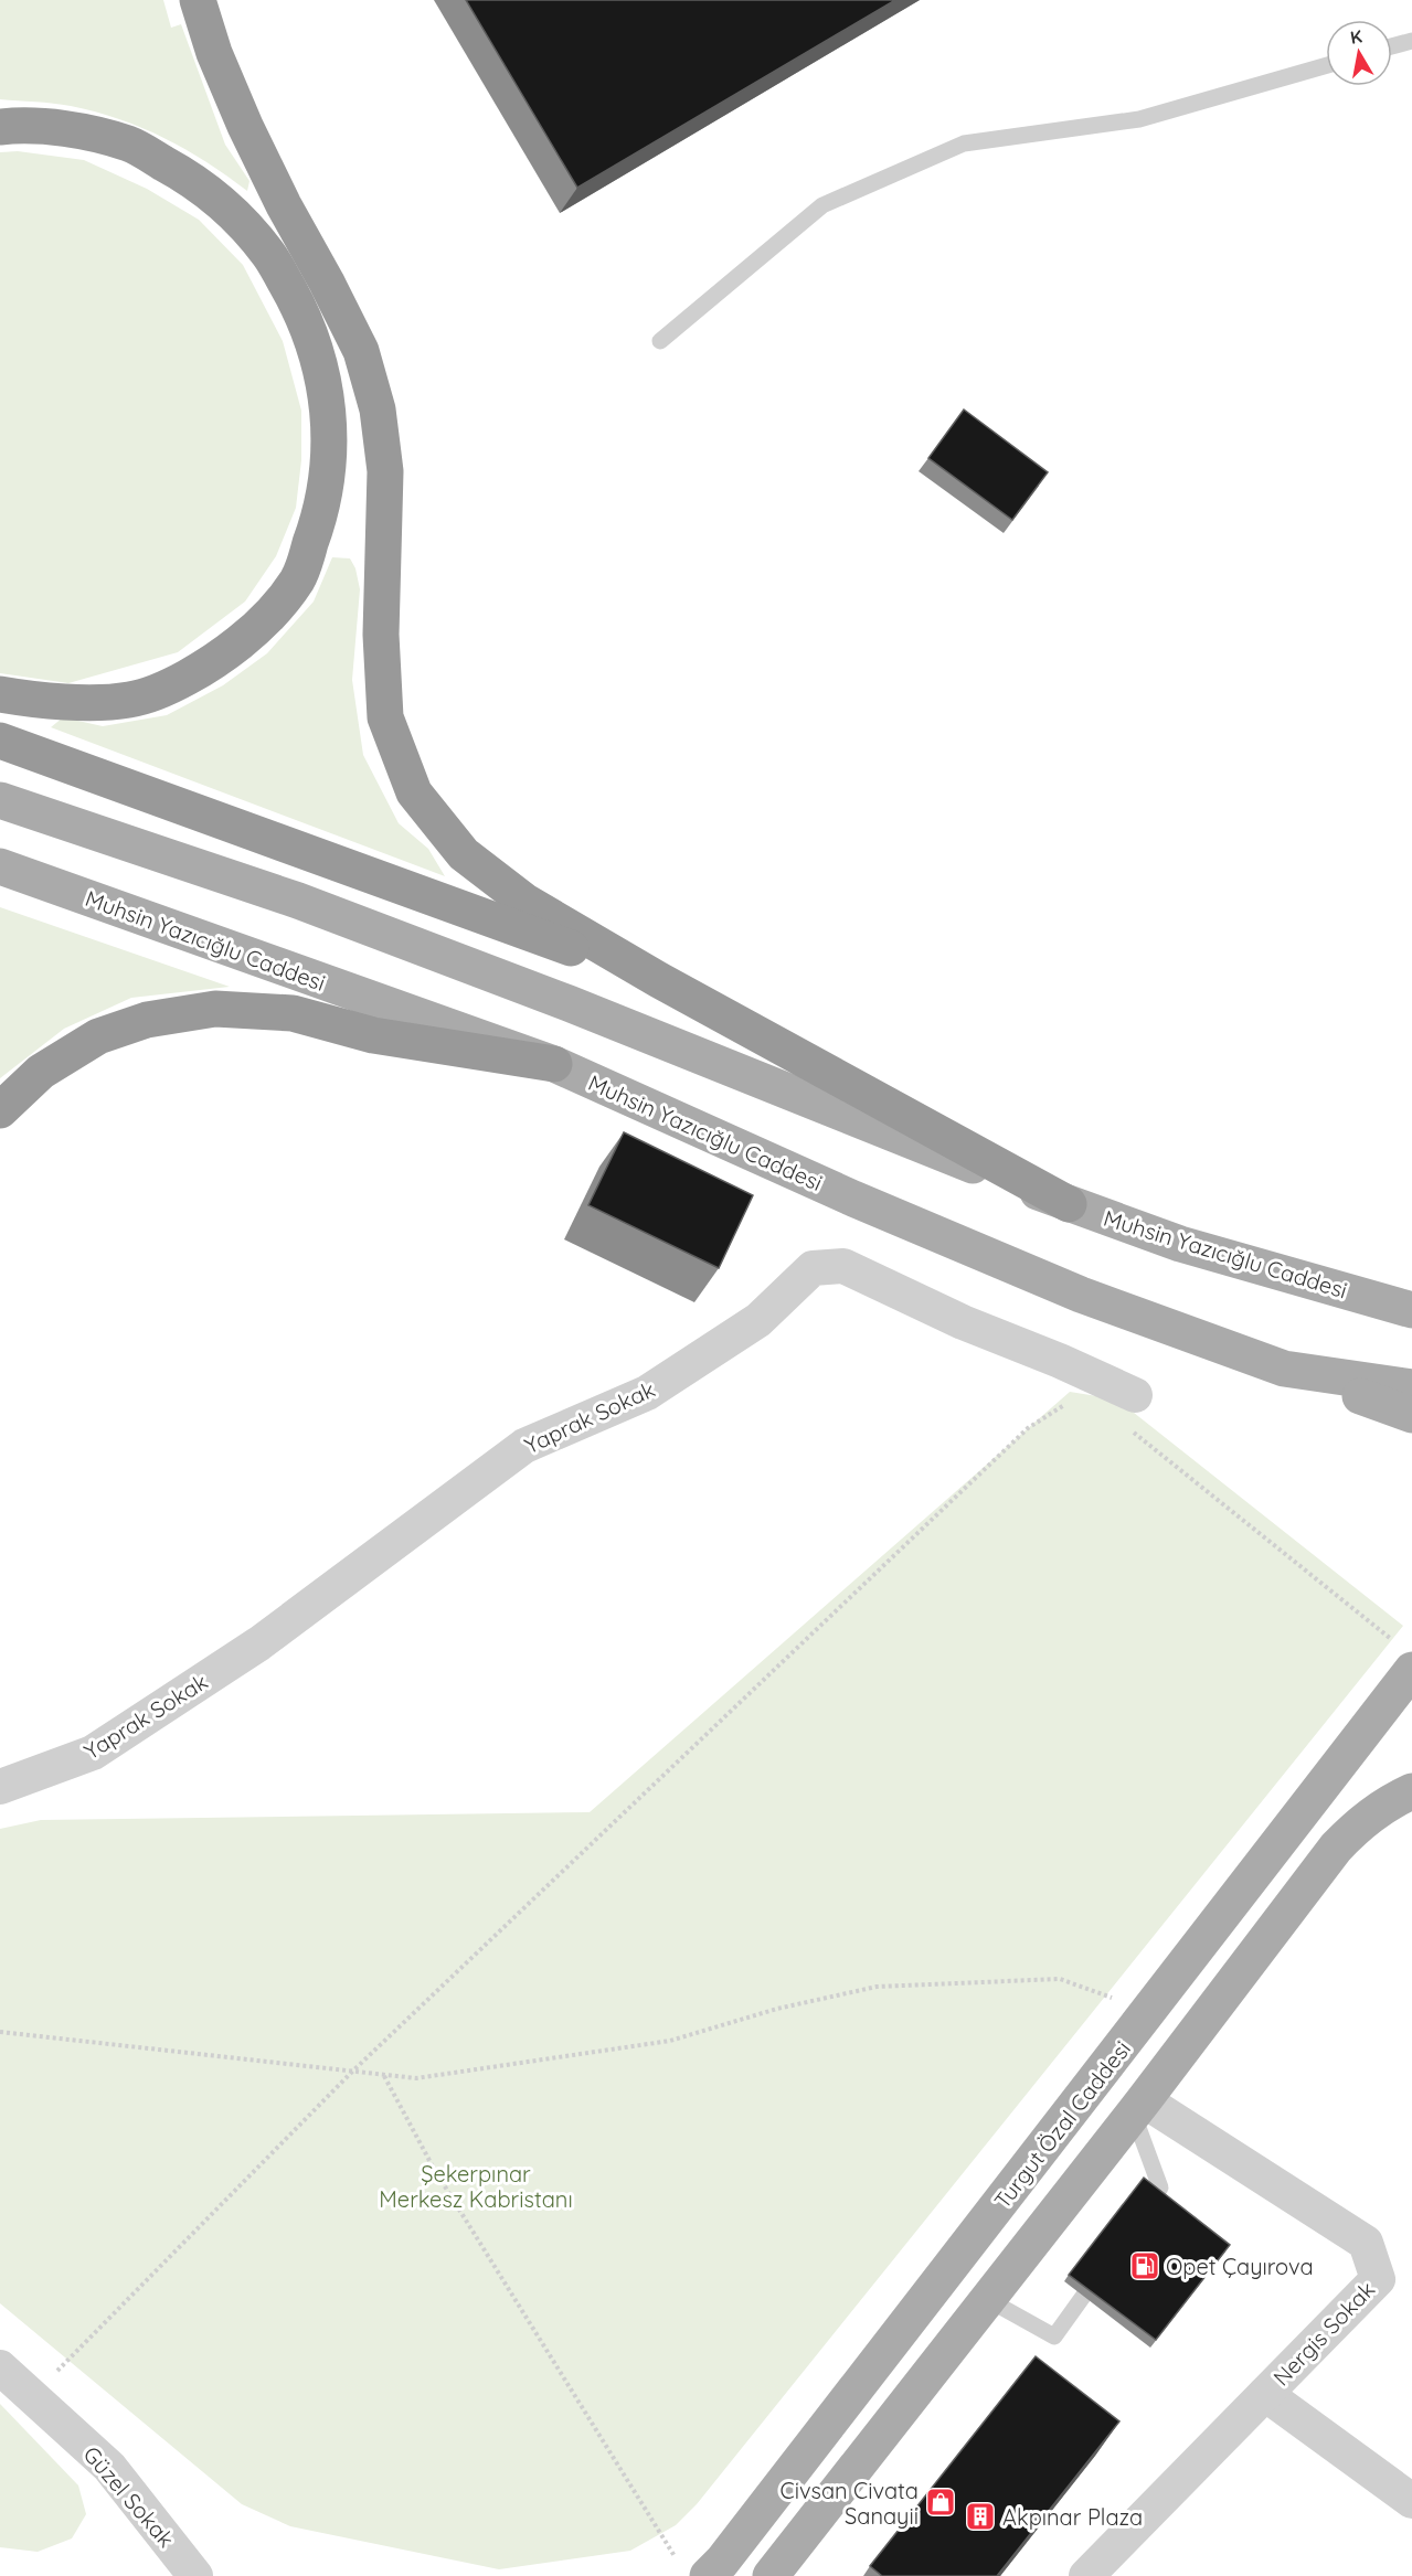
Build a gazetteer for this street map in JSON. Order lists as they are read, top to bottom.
{
  "streets": {
    "main road": ["Muhsin Yazıcığlu Caddesi", "Turgut Özal Caddesi"],
    "street": ["Yaprak Sokak", "Nergis Sokak", "Güzel Sokak"]
  },
  "parks": ["Şekerpınar Merkesz Kabristanı"],
  "places": {
    "fuel station": ["Opet Çayırova"],
    "shop": ["Civsan Civata Sanayii"],
    "building": ["Akpınar Plaza"]
  },
  "north": "top"
}
